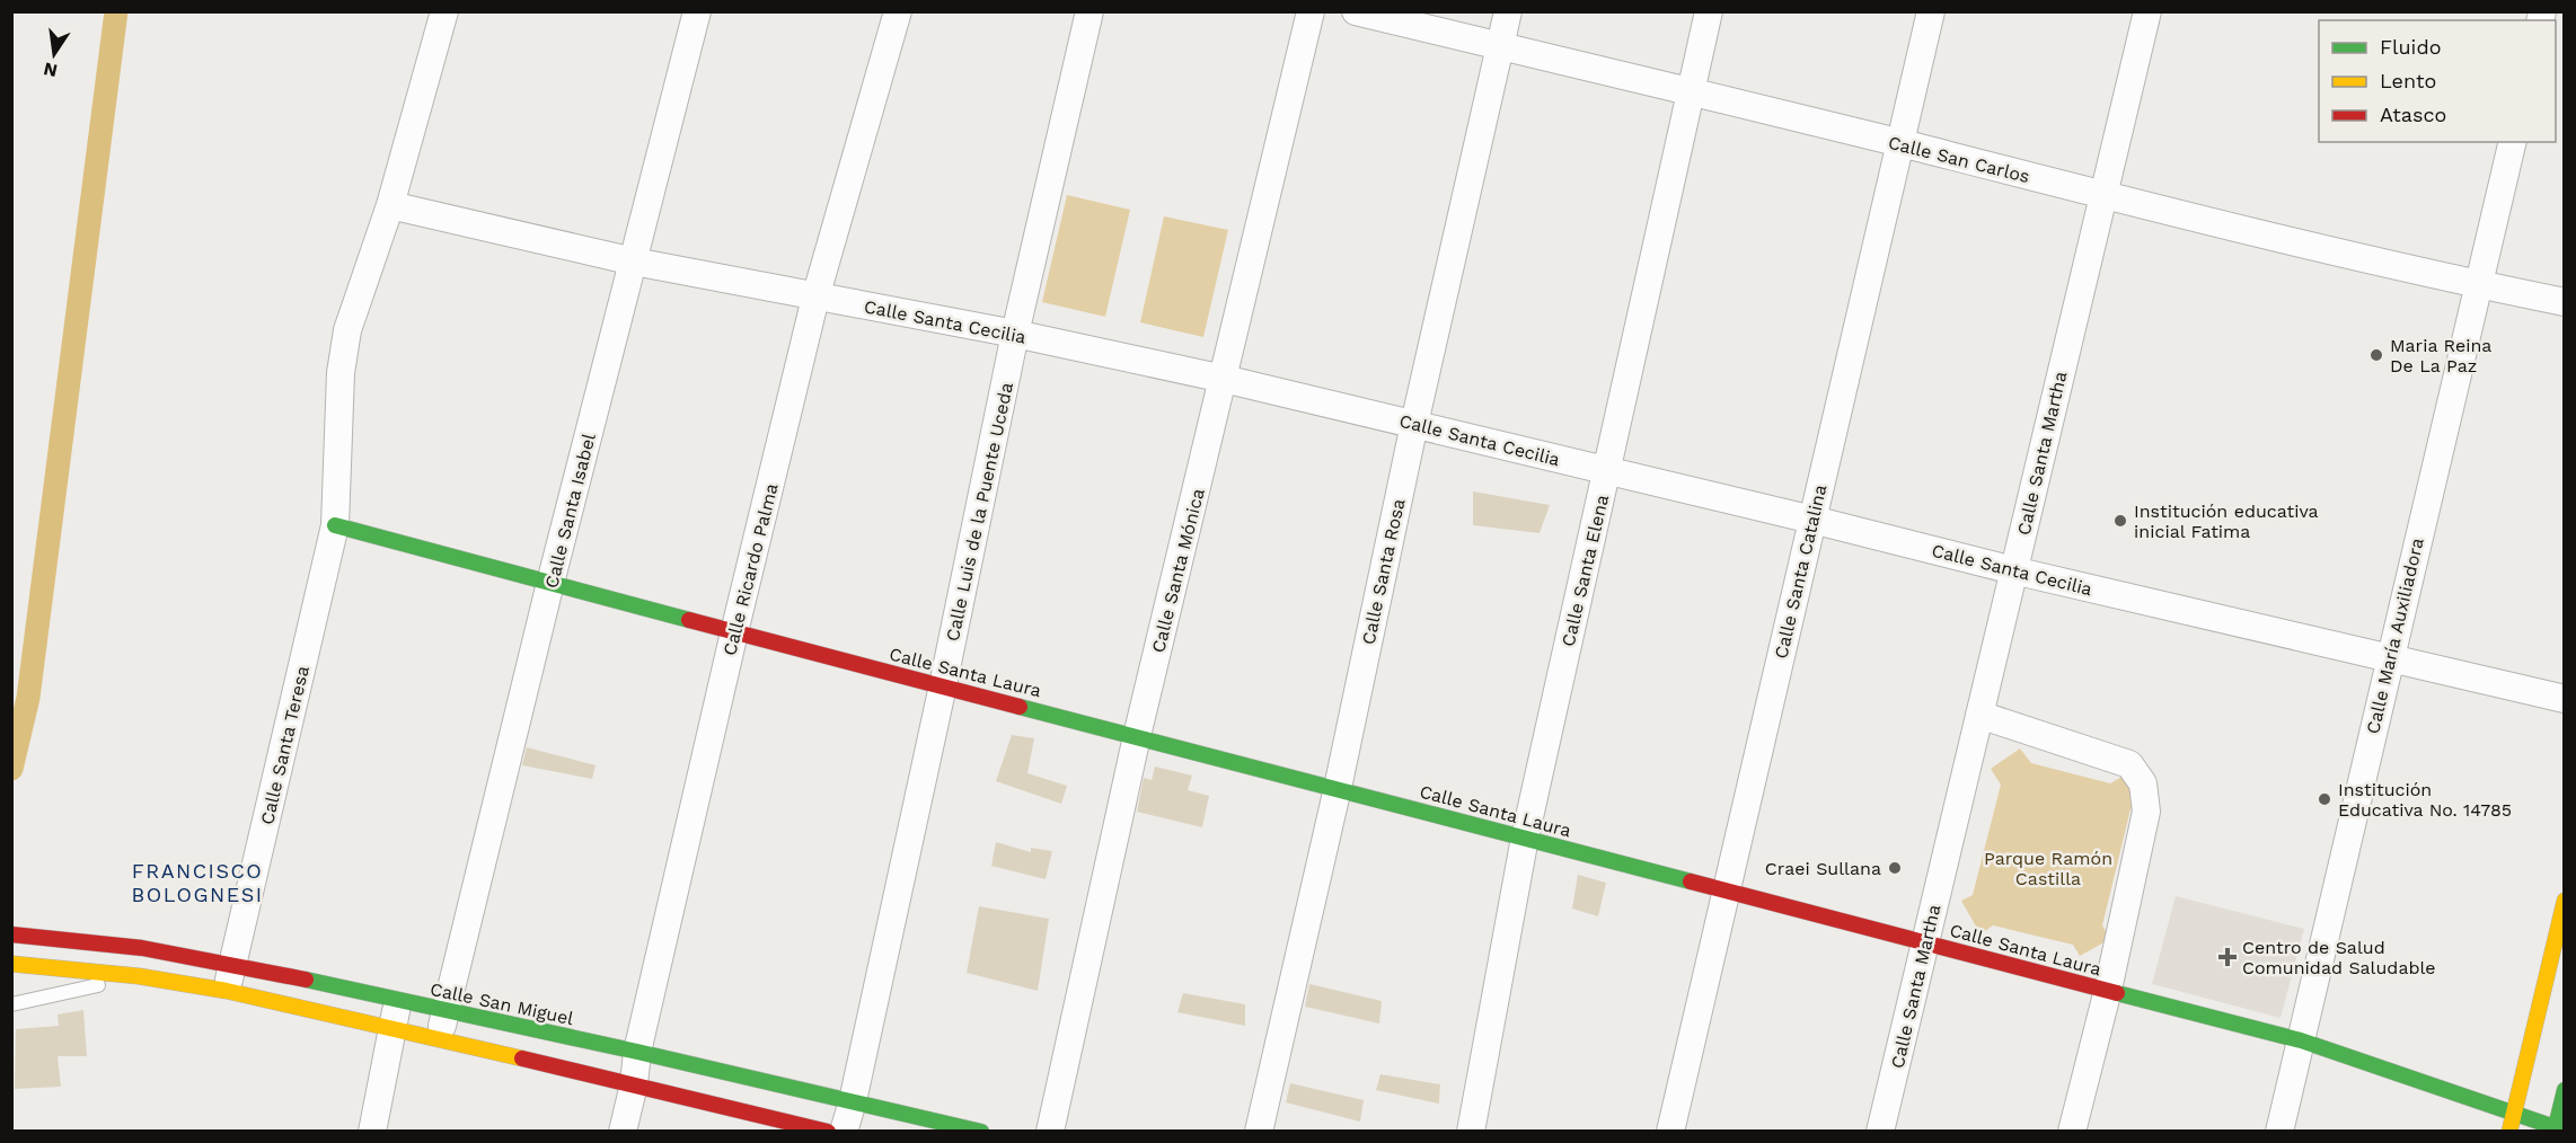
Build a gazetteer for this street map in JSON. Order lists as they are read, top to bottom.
{
  "streets": {
    "street": [
      "Calle San Carlos",
      "Calle Santa Cecilia",
      "Calle Santa Martha",
      "Calle Santa Isabel",
      "Calle Luis de la Puente Uceda",
      "Calle Ricardo Palma",
      "Calle Santa Mónica",
      "Calle Santa Elena",
      "Calle Santa Rosa",
      "Calle Santa Catalina",
      "Calle María Auxiliadora",
      "Calle Santa Laura",
      "Calle Santa Teresa",
      "Calle San Miguel"
    ]
  },
  "crossings": [
    ["Calle San Carlos", "Calle Santa Martha"],
    ["Calle San Carlos", "Calle Santa Elena"],
    ["Calle San Carlos", "Calle Santa Rosa"],
    ["Calle San Carlos", "Calle Santa Catalina"],
    ["Calle San Carlos", "Calle María Auxiliadora"],
    ["Calle Santa Cecilia", "Calle Santa Martha"],
    ["Calle Santa Cecilia", "Calle Santa Isabel"],
    ["Calle Santa Cecilia", "Calle Luis de la Puente Uceda"],
    ["Calle Santa Cecilia", "Calle Ricardo Palma"],
    ["Calle Santa Cecilia", "Calle Santa Mónica"],
    ["Calle Santa Cecilia", "Calle Santa Elena"],
    ["Calle Santa Cecilia", "Calle Santa Rosa"],
    ["Calle Santa Cecilia", "Calle Santa Catalina"],
    ["Calle Santa Cecilia", "Calle María Auxiliadora"],
    ["Calle Santa Cecilia", "Calle Santa Teresa"],
    ["Calle Santa Martha", "Calle Santa Laura"],
    ["Calle Santa Isabel", "Calle Santa Laura"],
    ["Calle Santa Isabel", "Calle San Miguel"],
    ["Calle Luis de la Puente Uceda", "Calle Santa Laura"],
    ["Calle Luis de la Puente Uceda", "Calle San Miguel"],
    ["Calle Ricardo Palma", "Calle Santa Laura"],
    ["Calle Ricardo Palma", "Calle San Miguel"],
    ["Calle Santa Mónica", "Calle Santa Laura"],
    ["Calle Santa Elena", "Calle Santa Laura"],
    ["Calle Santa Rosa", "Calle Santa Laura"],
    ["Calle Santa Catalina", "Calle Santa Laura"],
    ["Calle María Auxiliadora", "Calle Santa Laura"],
    ["Calle Santa Laura", "Calle Santa Teresa"],
    ["Calle Santa Teresa", "Calle San Miguel"]
  ],
  "districts": ["FRANCISCO BOLOGNESI"],
  "parks": ["Parque Ramón Castilla"],
  "places": {
    "other": [
      "Maria Reina De La Paz",
      "Institución educativa inicial Fatima",
      "Institución Educativa No. 14785",
      "Craei Sullana"
    ],
    "health": ["Centro de Salud Comunidad Saludable"]
  },
  "legend": ["Fluido", "Lento", "Atasco"],
  "north": "bottom"
}
